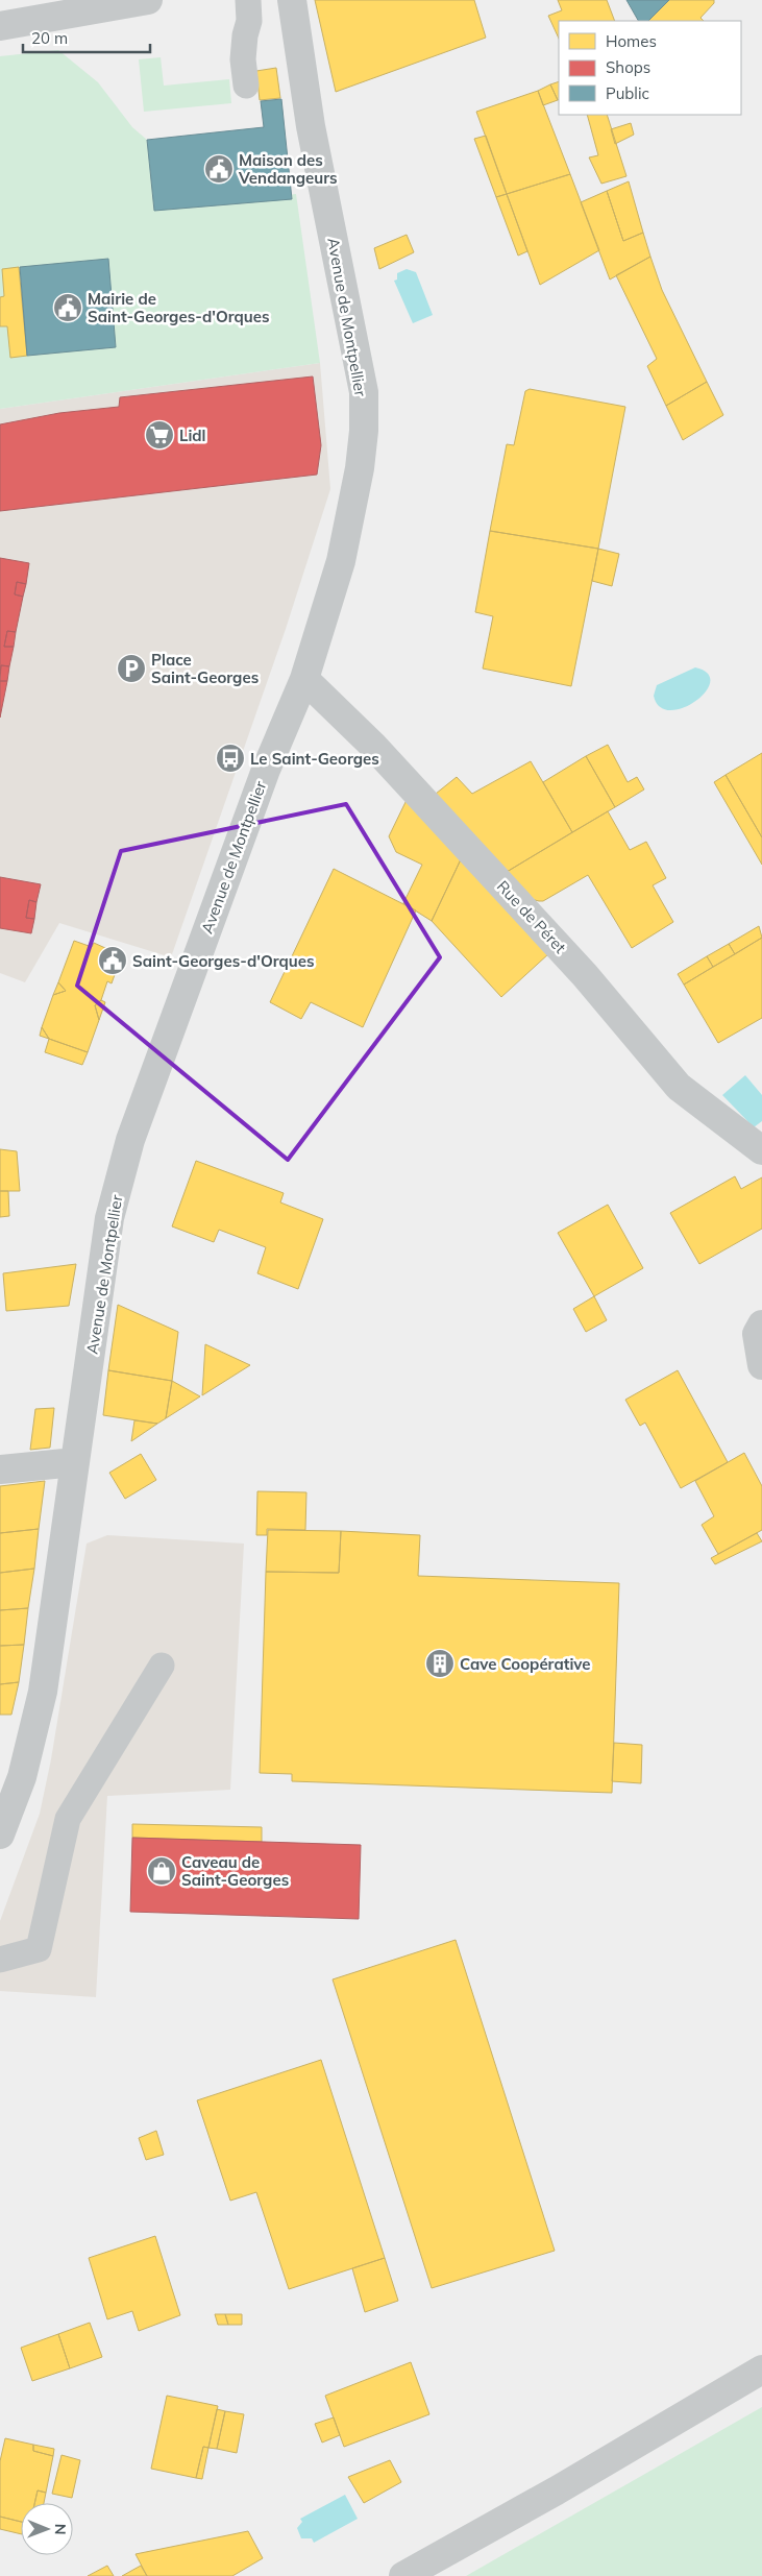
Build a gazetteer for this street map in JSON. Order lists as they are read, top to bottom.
{
  "streets": {
    "street": ["Avenue de Montpellier", "Rue de Péret"]
  },
  "crossings": [
    ["Avenue de Montpellier", "Rue de Péret"]
  ],
  "places": {
    "public building": ["Maison des Vendangeurs", "Mairie de Saint-Georges-d'Orques", "Saint-Georges-d'Orques"],
    "supermarket": ["Lidl"],
    "parking": ["Place Saint-Georges"],
    "bus stop": ["Le Saint-Georges"],
    "building": ["Cave Coopérative"],
    "shop": ["Caveau de Saint-Georges"]
  },
  "legend": ["Homes", "Shops", "Public"],
  "scale_bar": "20 m",
  "north": "right"
}
